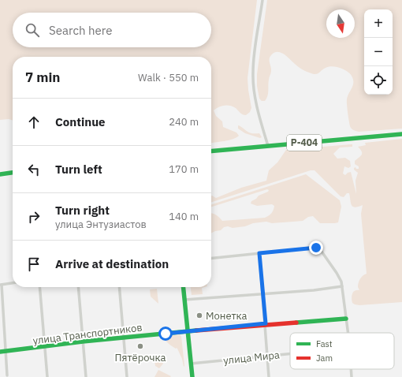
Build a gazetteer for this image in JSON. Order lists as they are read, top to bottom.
{
  "streets": {
    "main road": ["Р-404", "улица Транспортников"],
    "street": ["улица Мира"]
  },
  "places": ["Монетка", "Пятёрочка"],
  "legend": ["Fast", "Jam"],
  "north": "bottom",
  "page": {
    "map_buttons": ["+", "−"],
    "search": "Search here",
    "heading": ["7 min", "Walk · 550 m"],
    "list": [
      ["Continue", "240 m"],
      ["Turn left", "170 m"],
      ["Turn right", "улица Энтузиастов", "140 m"],
      "Arrive at destination"
    ]
  }
}
